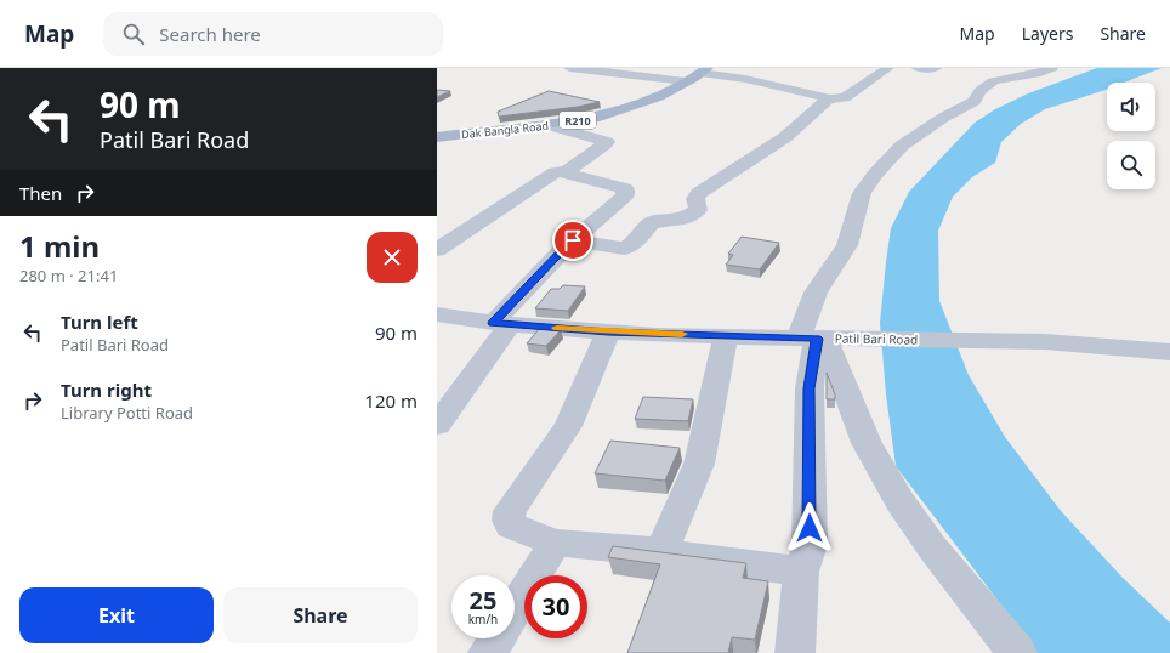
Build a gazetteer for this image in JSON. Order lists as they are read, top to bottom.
{
  "streets": {
    "main road": ["R210", "Dak Bangla Road"],
    "street": ["Patil Bari Road"]
  },
  "page": {
    "header": "Map",
    "search": "Search here",
    "nav": ["Map", "Layers", "Share"],
    "turn": ["90 m", "Patil Bari Road"],
    "then": "Then",
    "heading": ["1 min", "280 m · 21:41"],
    "list": [
      {
        "name": "Turn left",
        "note": "Patil Bari Road",
        "value": "90 m"
      },
      {
        "name": "Turn right",
        "note": "Library Potti Road",
        "value": "120 m"
      }
    ],
    "speed": "25 km/h",
    "limit": "30",
    "buttons": ["Exit", "Share"]
  }
}
